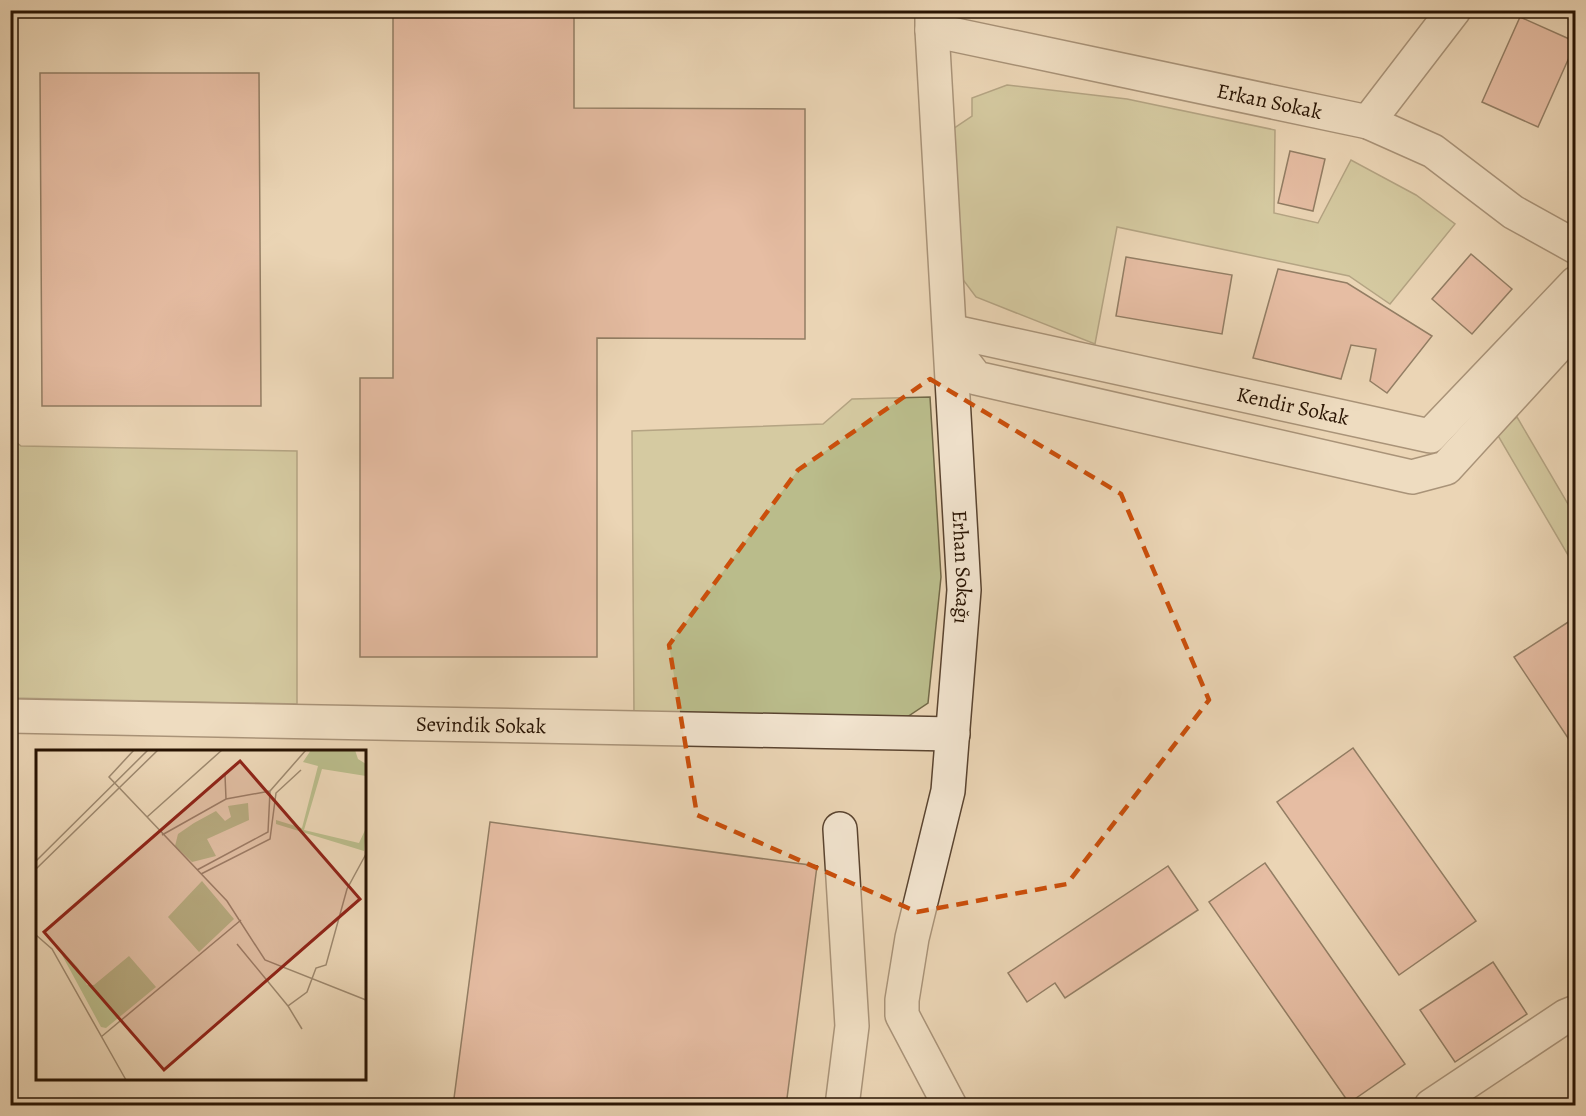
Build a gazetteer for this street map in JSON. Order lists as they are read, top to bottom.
{
  "streets": {
    "street": [
      "Erkan Sokak",
      "Kendir Sokak",
      "Erhan Sokağı",
      "Sevindik Sokak"
    ]
  },
  "crossings": [
    ["Erkan Sokak", "Erhan Sokağı"],
    ["Kendir Sokak", "Erhan Sokağı"],
    ["Erhan Sokağı", "Sevindik Sokak"]
  ]
}
